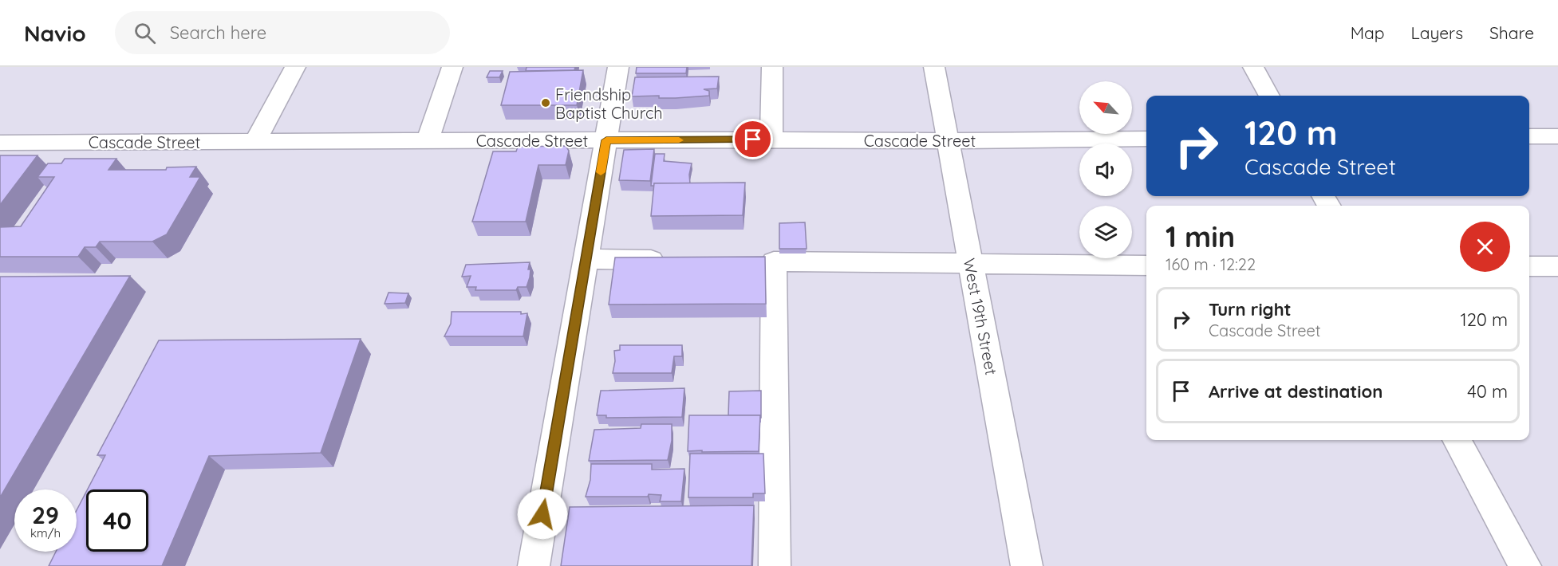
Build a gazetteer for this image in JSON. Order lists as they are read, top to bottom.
{
  "streets": {
    "street": ["Cascade Street", "West 19th Street"]
  },
  "crossings": [
    ["Cascade Street", "West 19th Street"]
  ],
  "places": ["Friendship Baptist Church"],
  "north": "top left",
  "page": {
    "header": "Navio",
    "search": "Search here",
    "nav": ["Map", "Layers", "Share"],
    "turn": ["120 m", "Cascade Street"],
    "heading": ["1 min", "160 m · 12:22"],
    "list": [
      {
        "name": "Turn right",
        "note": "Cascade Street",
        "value": "120 m"
      },
      {
        "name": "Arrive at destination",
        "value": "40 m"
      }
    ],
    "speed": "29 km/h",
    "limit": "40"
  }
}
